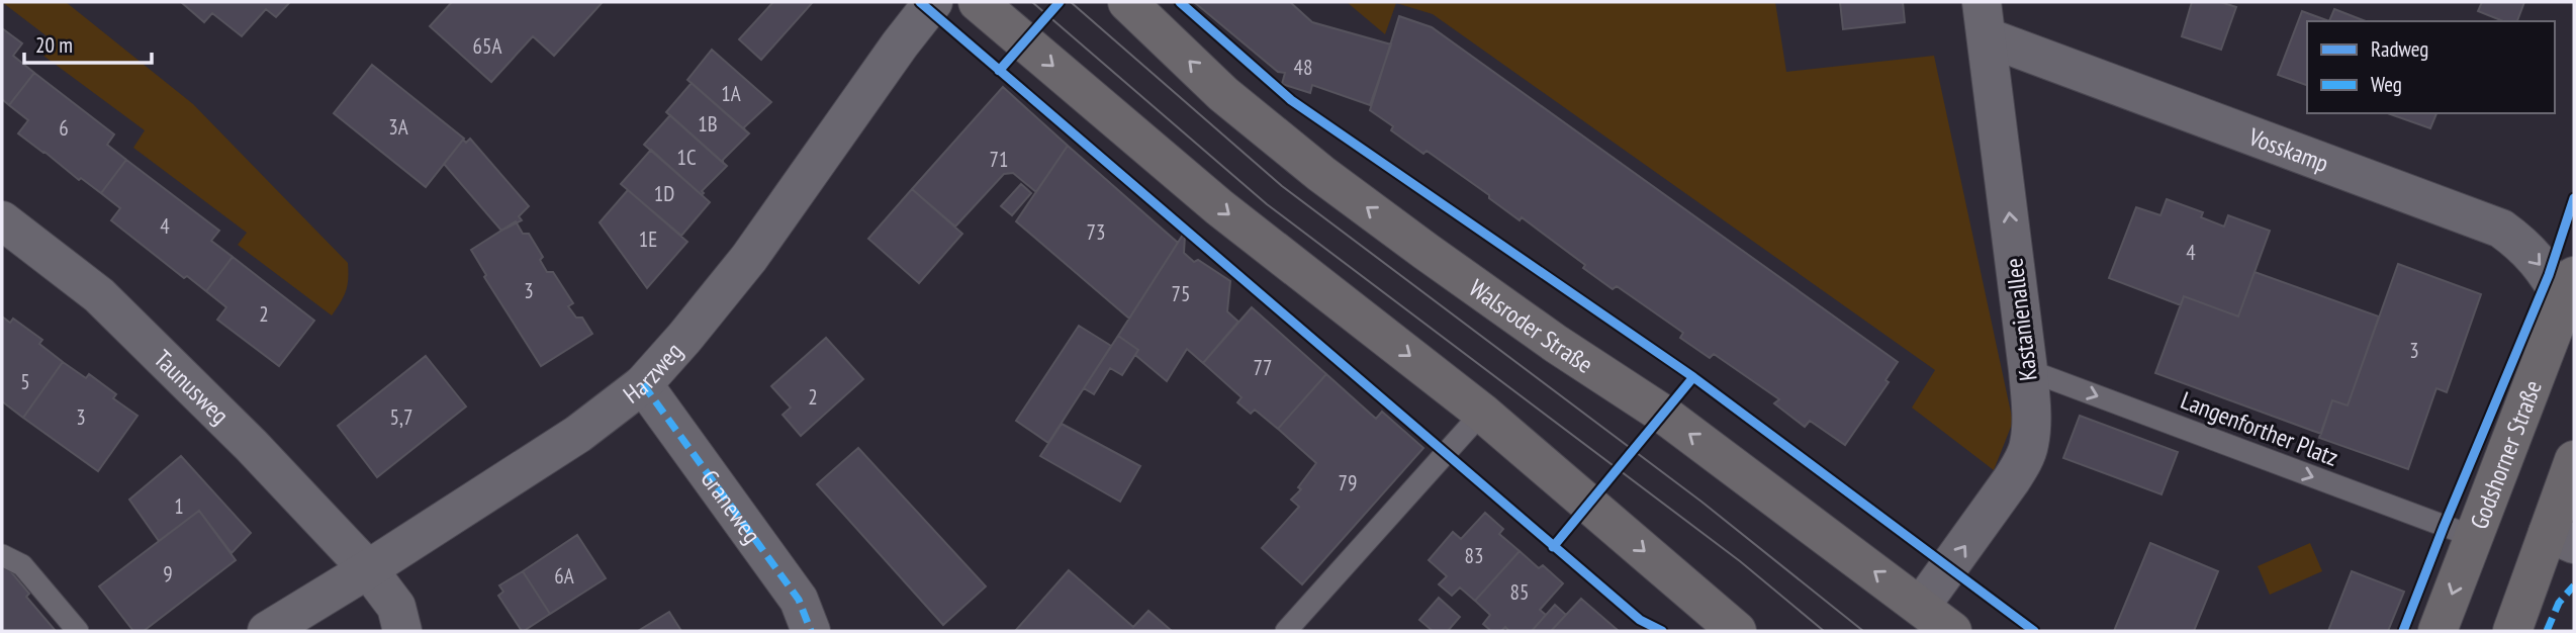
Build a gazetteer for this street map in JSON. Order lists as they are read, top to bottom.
{
  "streets": {
    "main road": ["Walsroder Straße", "Godshorner Straße"],
    "street": [
      "Vosskamp",
      "Kastanienallee",
      "Harzweg",
      "Taunusweg",
      "Graneweg"
    ],
    "lane": ["Langenforther Platz"]
  },
  "crossings": [
    ["Vosskamp", "Kastanienallee"],
    ["Vosskamp", "Godshorner Straße"],
    ["Kastanienallee", "Walsroder Straße"],
    ["Kastanienallee", "Langenforther Platz"],
    ["Harzweg", "Taunusweg"],
    ["Harzweg", "Graneweg"],
    ["Langenforther Platz", "Godshorner Straße"]
  ],
  "one_way": ["Vosskamp", "Kastanienallee", "Langenforther Platz"],
  "house_numbers": [
    "65A",
    "48",
    "1A",
    "1B",
    "3A",
    "6",
    "1C",
    "71",
    "1D",
    "4",
    "73",
    "1E",
    "4",
    "3",
    "75",
    "2",
    "3",
    "77",
    "5",
    "2",
    "3",
    "5,7",
    "79",
    "1",
    "83",
    "9",
    "6A",
    "85"
  ],
  "legend": ["Radweg", "Weg"],
  "scale_bar": "20 m"
}
